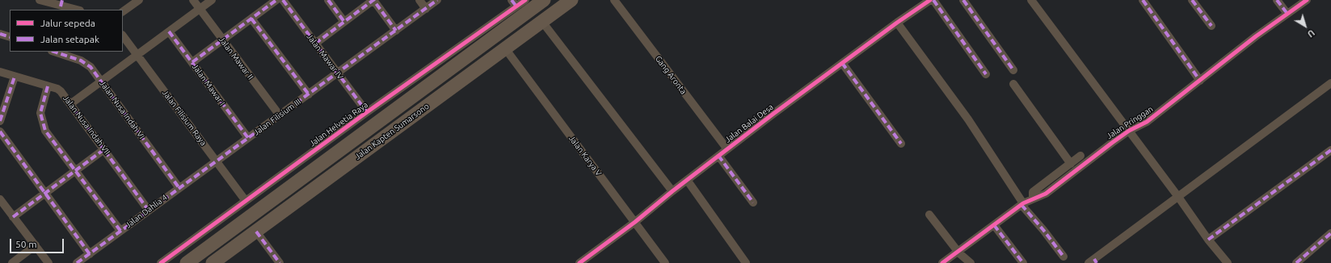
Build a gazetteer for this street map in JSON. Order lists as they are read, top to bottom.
{
  "streets": {
    "highway": ["Jalan Kapten Sumarsono"],
    "street": [
      "Jalan Mawar IV",
      "Jalan Mawar II",
      "Gang Aronta",
      "Jalan Mawar I",
      "Jalan Nusa Indah VI",
      "Jalan Filisium III",
      "Jalan Filisium Raya",
      "Jalan Pringgan",
      "Jalan Balai Desa",
      "Jalan Helvetia Raya",
      "Jalan Nusa Indah VII",
      "Jalan Karya V",
      "Jalan Dahlia 4"
    ]
  },
  "crossings": [
    ["Jalan Mawar IV", "Jalan Filisium III"],
    ["Jalan Mawar IV", "Jalan Helvetia Raya"],
    ["Jalan Mawar II", "Jalan Filisium III"],
    ["Gang Aronta", "Jalan Balai Desa"],
    ["Jalan Mawar I", "Jalan Filisium III"],
    ["Jalan Nusa Indah VI", "Jalan Dahlia 4"],
    ["Jalan Filisium III", "Jalan Filisium Raya"],
    ["Jalan Filisium III", "Jalan Dahlia 4"],
    ["Jalan Filisium Raya", "Jalan Helvetia Raya"],
    ["Jalan Filisium Raya", "Jalan Dahlia 4"],
    ["Jalan Balai Desa", "Jalan Karya V"],
    ["Jalan Nusa Indah VII", "Jalan Dahlia 4"],
    ["Jalan Kapten Sumarsono", "Jalan Karya V"]
  ],
  "legend": ["Jalur sepeda", "Jalan setapak"],
  "scale_bar": "50 m",
  "north": "bottom right"
}
